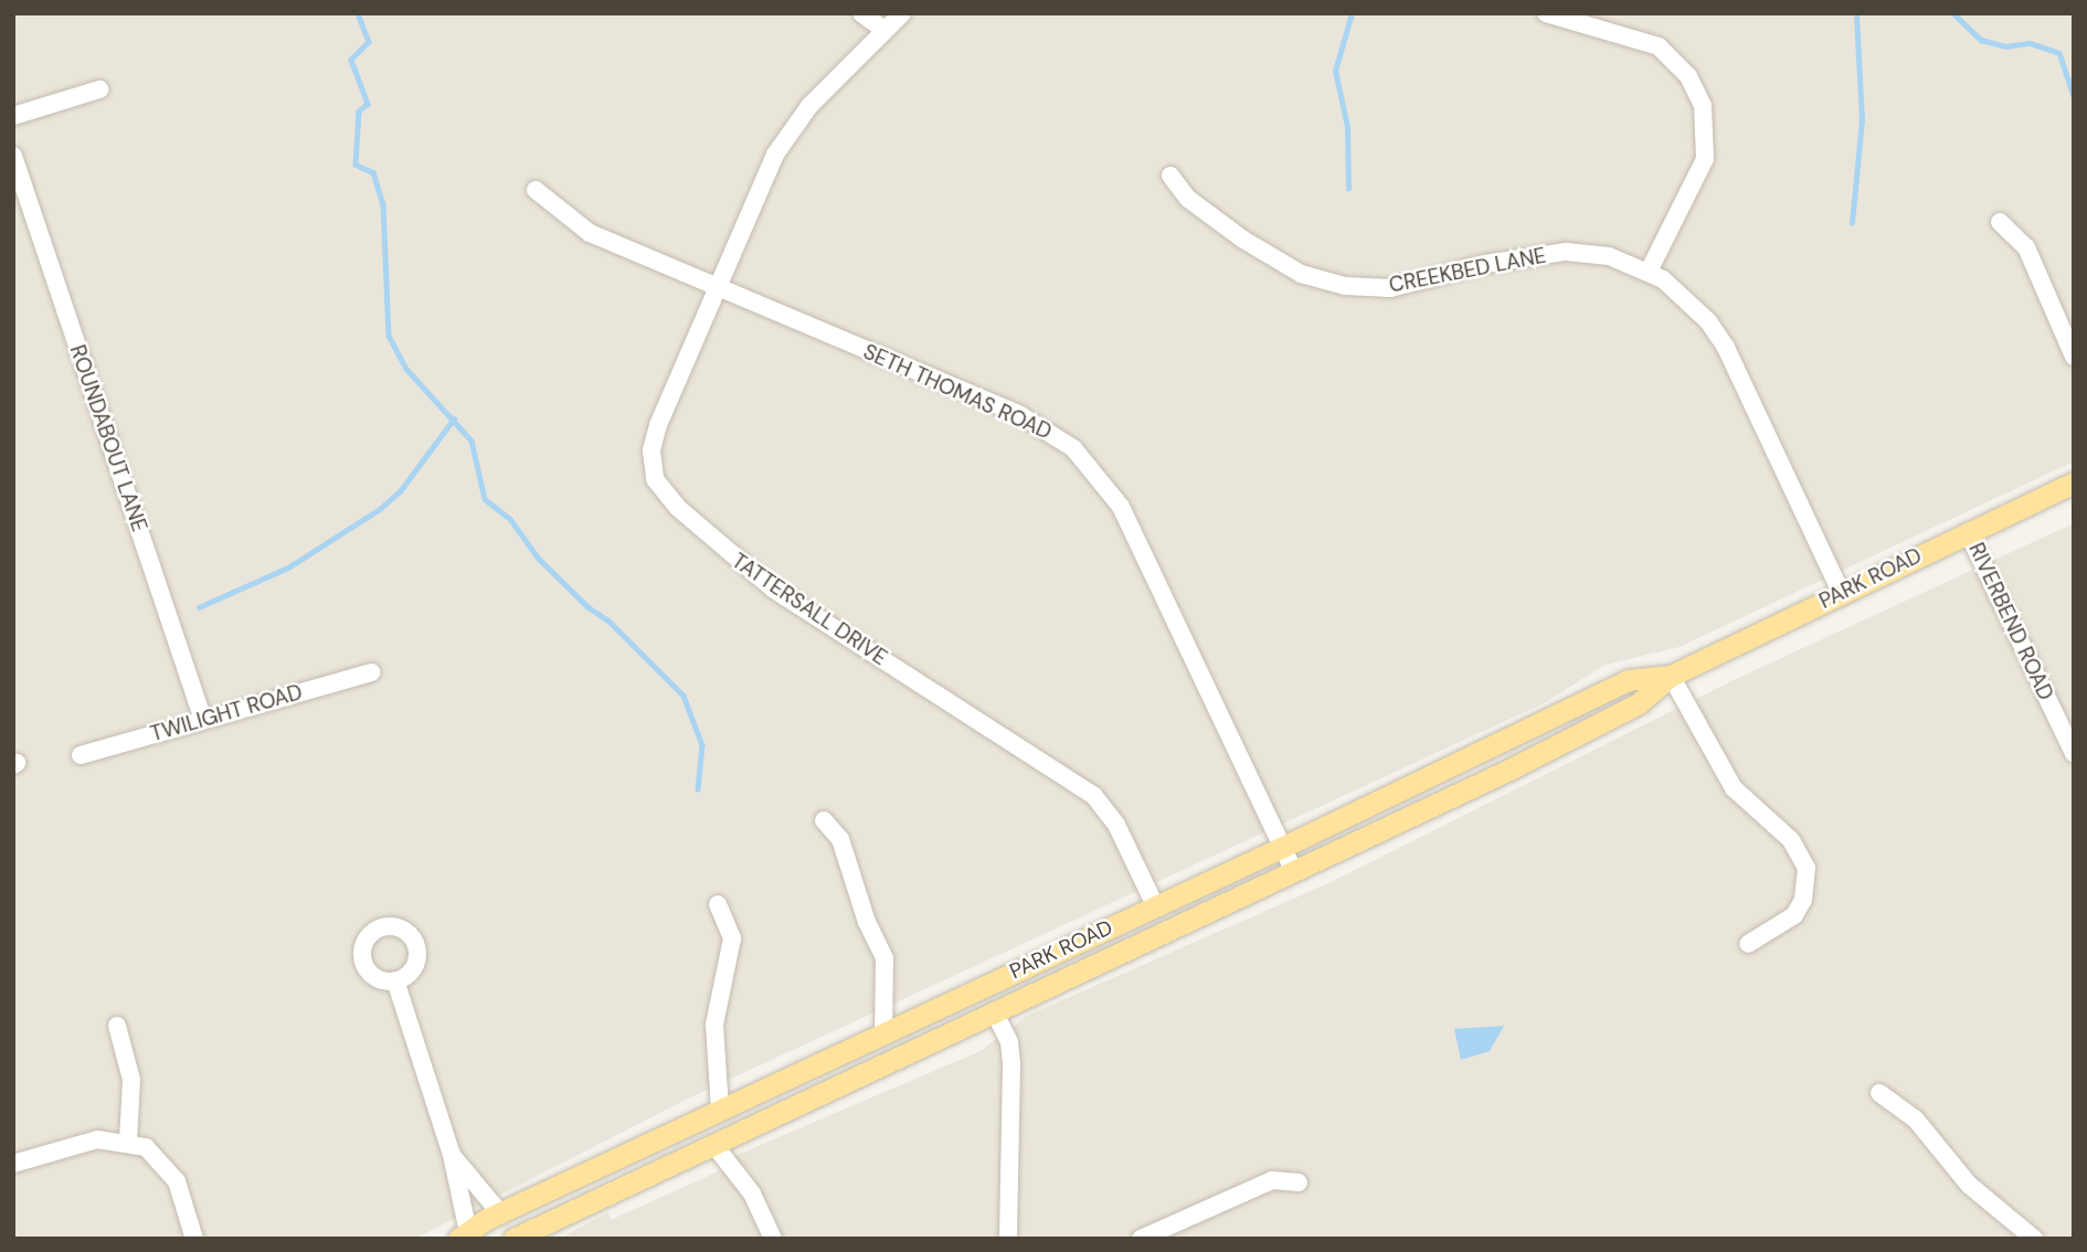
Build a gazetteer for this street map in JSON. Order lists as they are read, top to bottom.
{
  "streets": {
    "main road": ["PARK ROAD"],
    "street": [
      "CREEKBED LANE",
      "SETH THOMAS ROAD",
      "ROUNDABOUT LANE",
      "TATTERSALL DRIVE",
      "RIVERBEND ROAD",
      "TWILIGHT ROAD"
    ]
  },
  "crossings": [
    ["CREEKBED LANE", "PARK ROAD"],
    ["SETH THOMAS ROAD", "PARK ROAD"],
    ["SETH THOMAS ROAD", "TATTERSALL DRIVE"],
    ["ROUNDABOUT LANE", "TWILIGHT ROAD"],
    ["PARK ROAD", "TATTERSALL DRIVE"],
    ["PARK ROAD", "RIVERBEND ROAD"]
  ]
}
